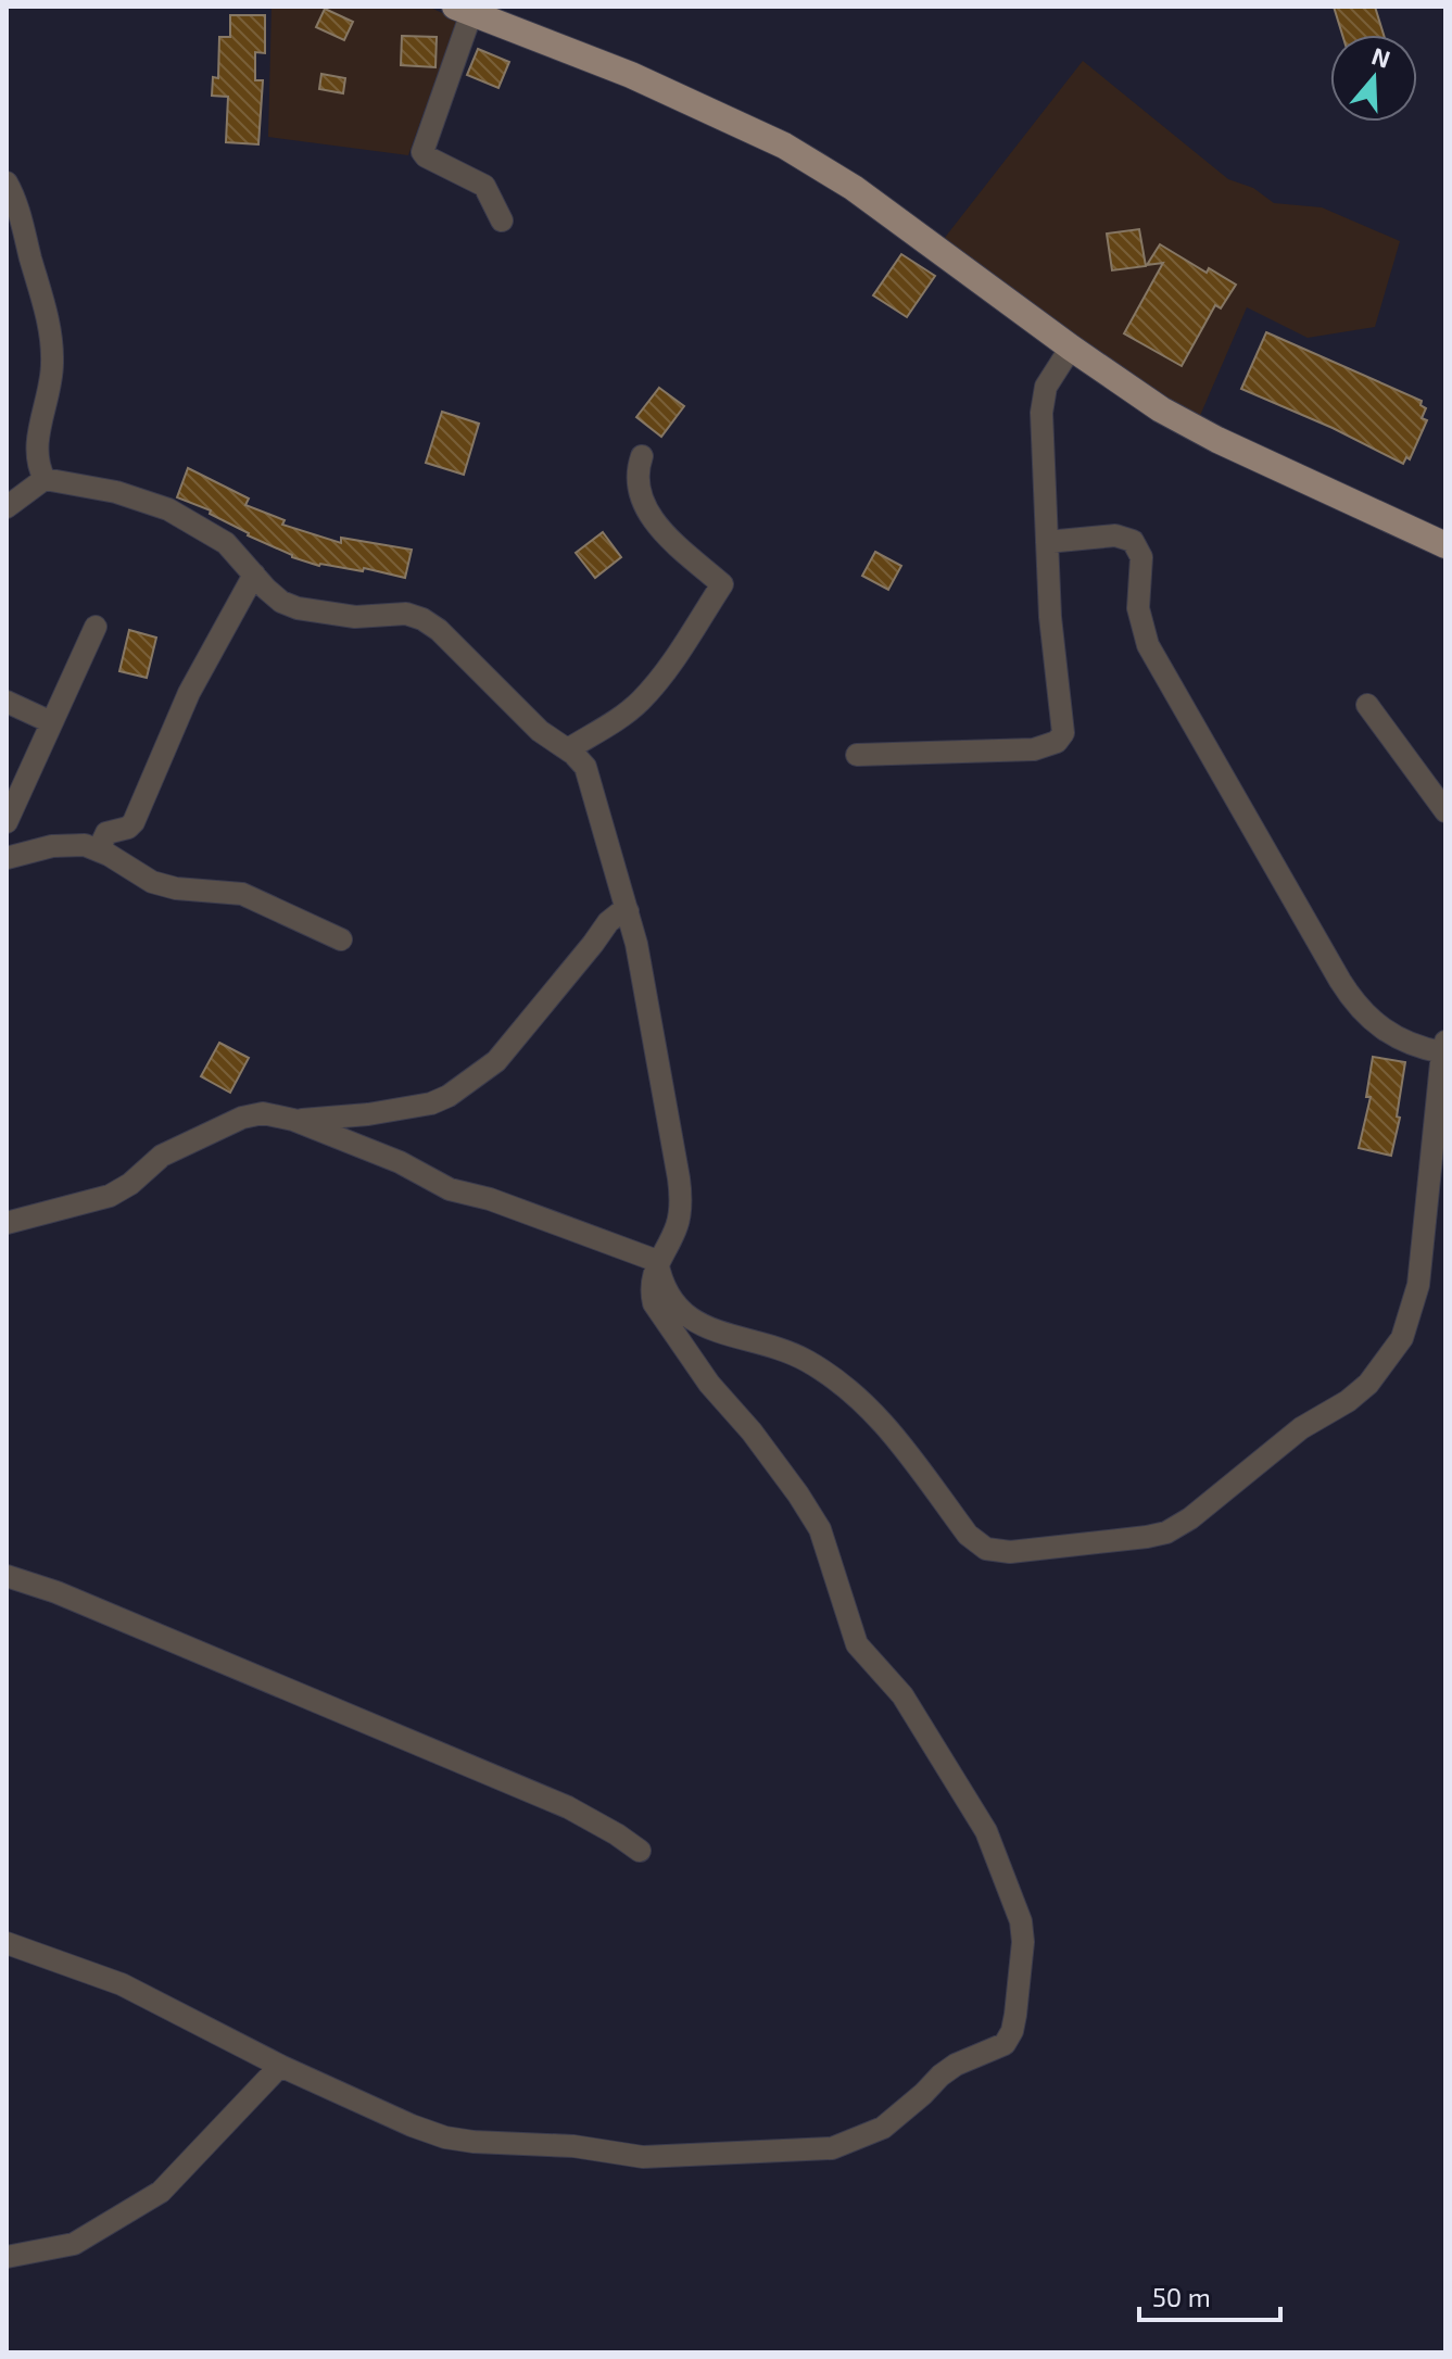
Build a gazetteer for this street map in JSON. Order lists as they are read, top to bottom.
{
  "scale_bar": "50 m",
  "north": "top"
}
